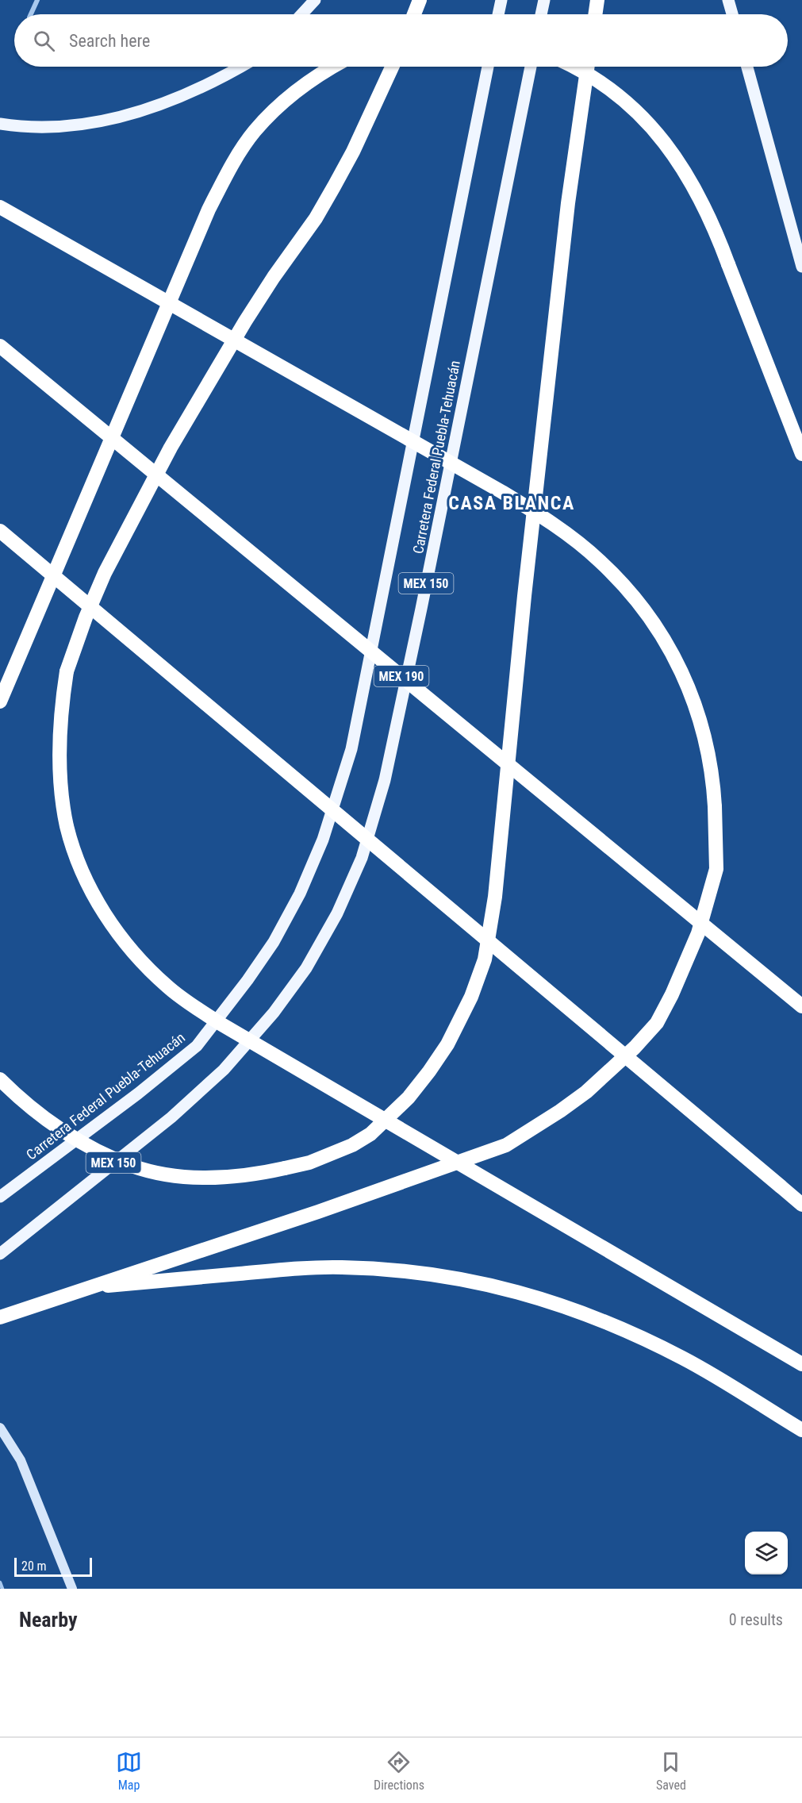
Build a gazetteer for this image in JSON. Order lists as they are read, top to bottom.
{
  "streets": {
    "highway": ["MEX 190"],
    "main road": ["Carretera Federal Puebla-Tehuacán", "MEX 150"]
  },
  "districts": ["CASA BLANCA"],
  "scale_bar": "20 m",
  "page": {
    "search": "Search here",
    "scale": "20 m",
    "heading": ["Nearby", "0 results"],
    "nav": ["Map", "Directions", "Saved"]
  }
}
